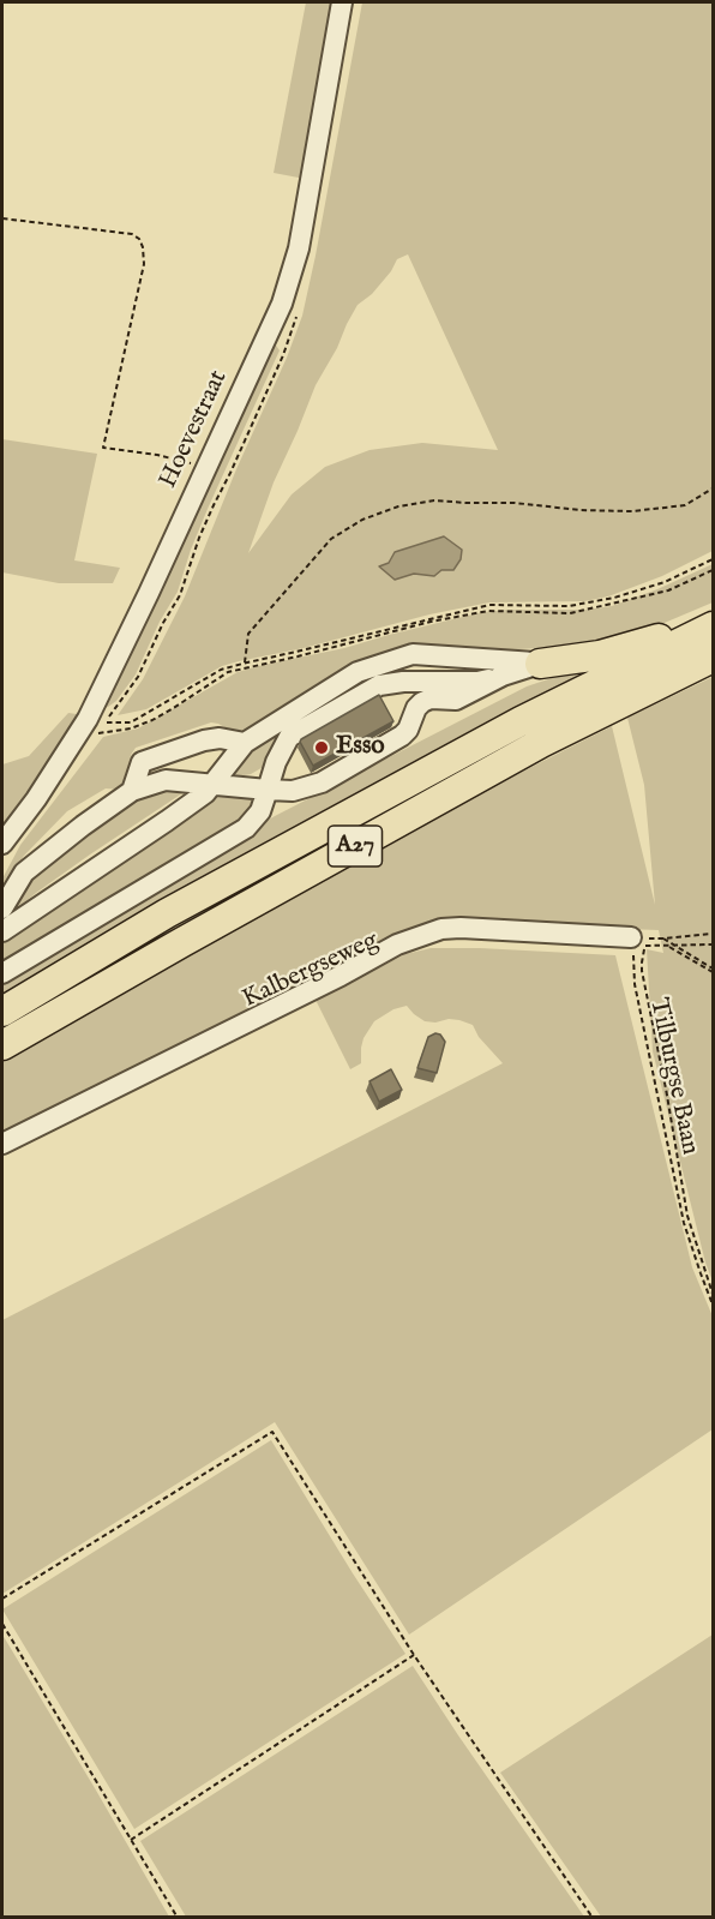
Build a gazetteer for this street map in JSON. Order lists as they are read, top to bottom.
{
  "streets": {
    "highway": ["A27"],
    "street": ["Hoevestraat", "Kalbergseweg"],
    "path": ["Tilburgse Baan"]
  },
  "crossings": [
    ["Kalbergseweg", "Tilburgse Baan"]
  ],
  "places": ["Esso"]
}
